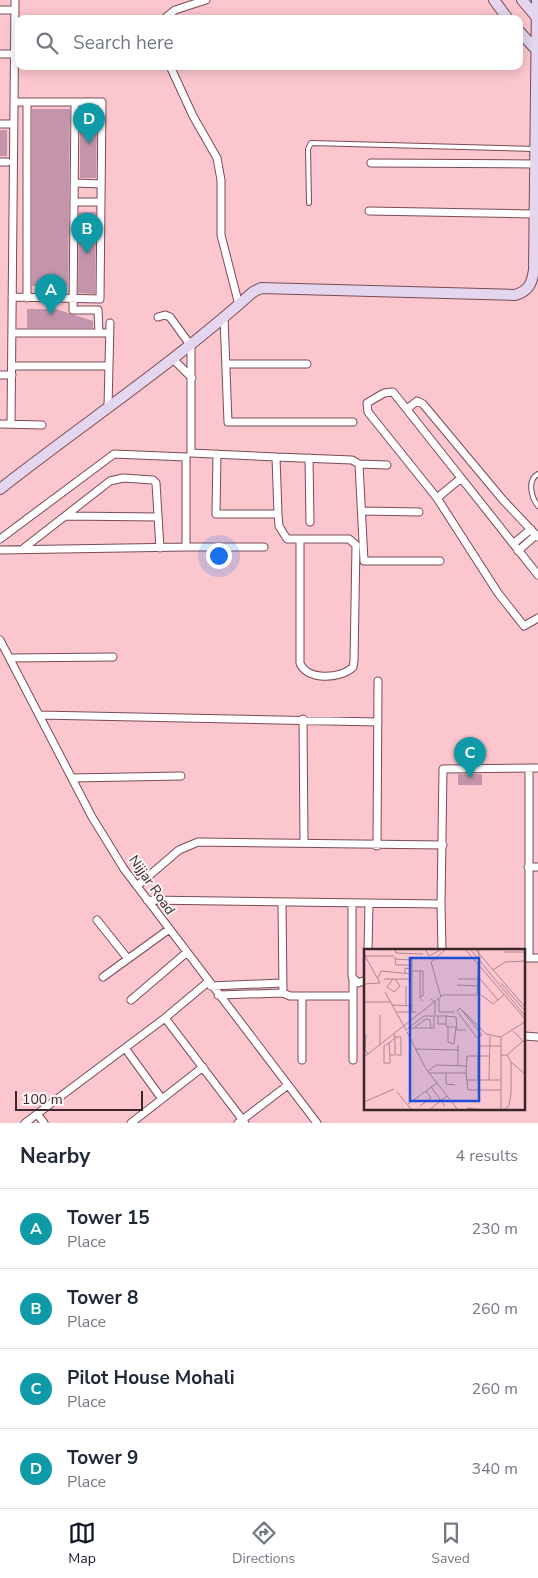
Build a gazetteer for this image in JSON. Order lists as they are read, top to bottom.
{
  "streets": {
    "street": ["Nijjar Road"]
  },
  "scale_bar": "100 m",
  "page": {
    "search": "Search here",
    "pins": [
      "D",
      "B",
      "A",
      "C"
    ],
    "scale": "100 m",
    "heading": ["Nearby", "4 results"],
    "list": [
      {
        "mark": "A",
        "name": "Tower 15",
        "note": "Place",
        "value": "230 m"
      },
      {
        "mark": "B",
        "name": "Tower 8",
        "note": "Place",
        "value": "260 m"
      },
      {
        "mark": "C",
        "name": "Pilot House Mohali",
        "note": "Place",
        "value": "260 m"
      },
      {
        "mark": "D",
        "name": "Tower 9",
        "note": "Place",
        "value": "340 m"
      }
    ],
    "nav": ["Map", "Directions", "Saved"]
  }
}
